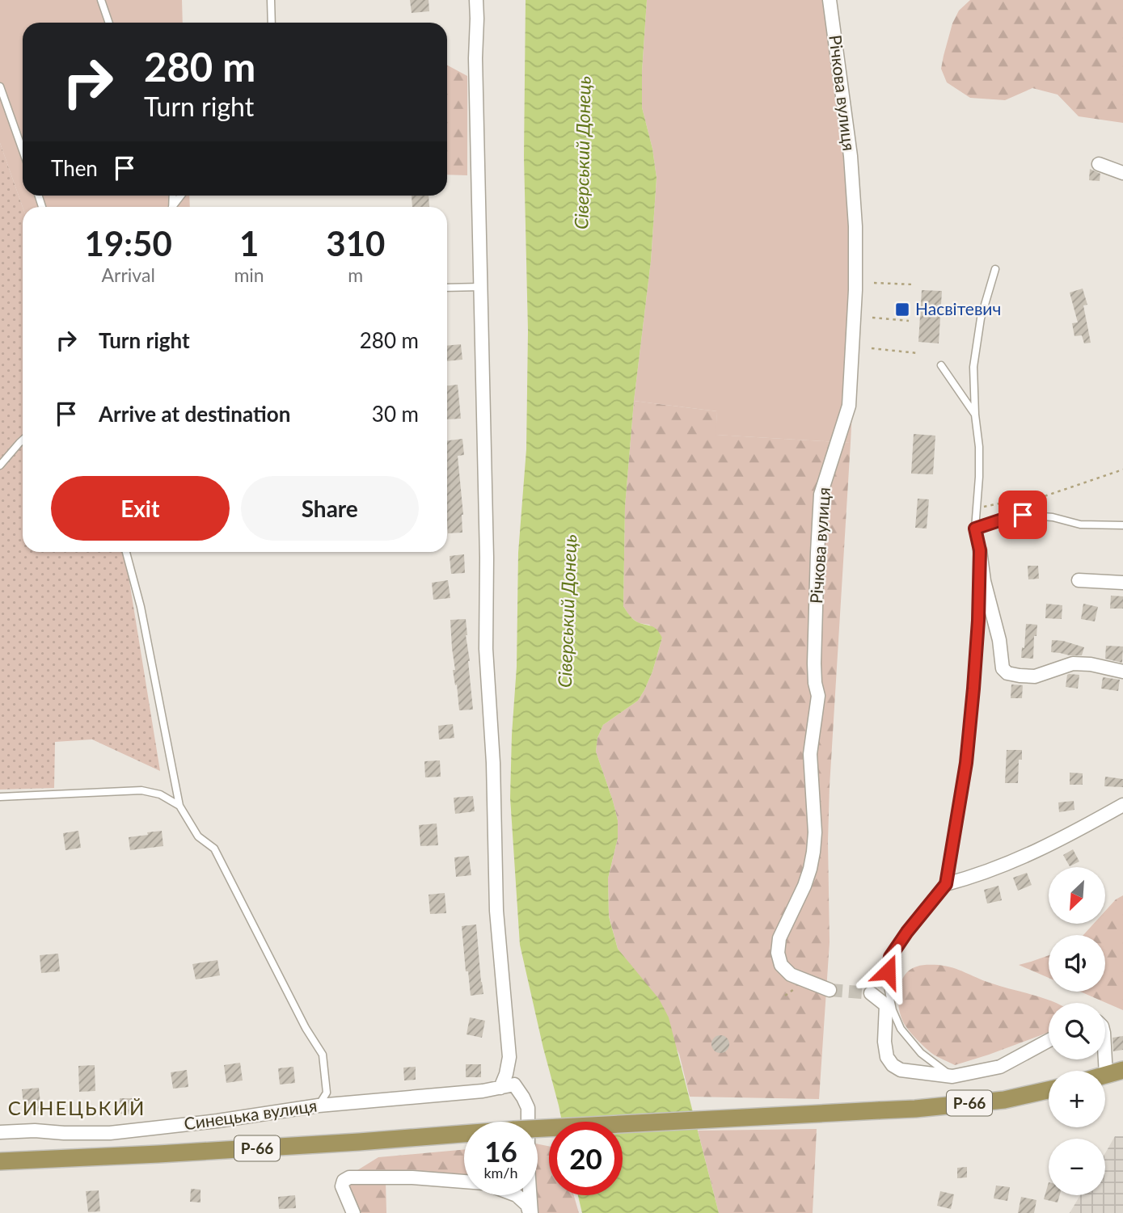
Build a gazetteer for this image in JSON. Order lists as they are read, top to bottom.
{
  "streets": {
    "main road": ["Р-66"],
    "street": ["Річкова вулиця", "Синецька вулиця"]
  },
  "districts": ["СИНЕЦЬКИЙ"],
  "water": ["Сіверський Донець"],
  "places": {
    "transit": ["Насвітевич"]
  },
  "north": "bottom left",
  "page": {
    "turn": ["280 m", "Turn right"],
    "then": "Then",
    "eta": [
      "19:50",
      "Arrival",
      "1",
      "min",
      "310",
      "m"
    ],
    "list": [
      {
        "name": "Turn right",
        "value": "280 m"
      },
      {
        "name": "Arrive at destination",
        "value": "30 m"
      }
    ],
    "buttons": ["Exit", "Share"],
    "map_buttons": ["+", "−"],
    "speed": "16 km/h",
    "limit": "20"
  }
}
